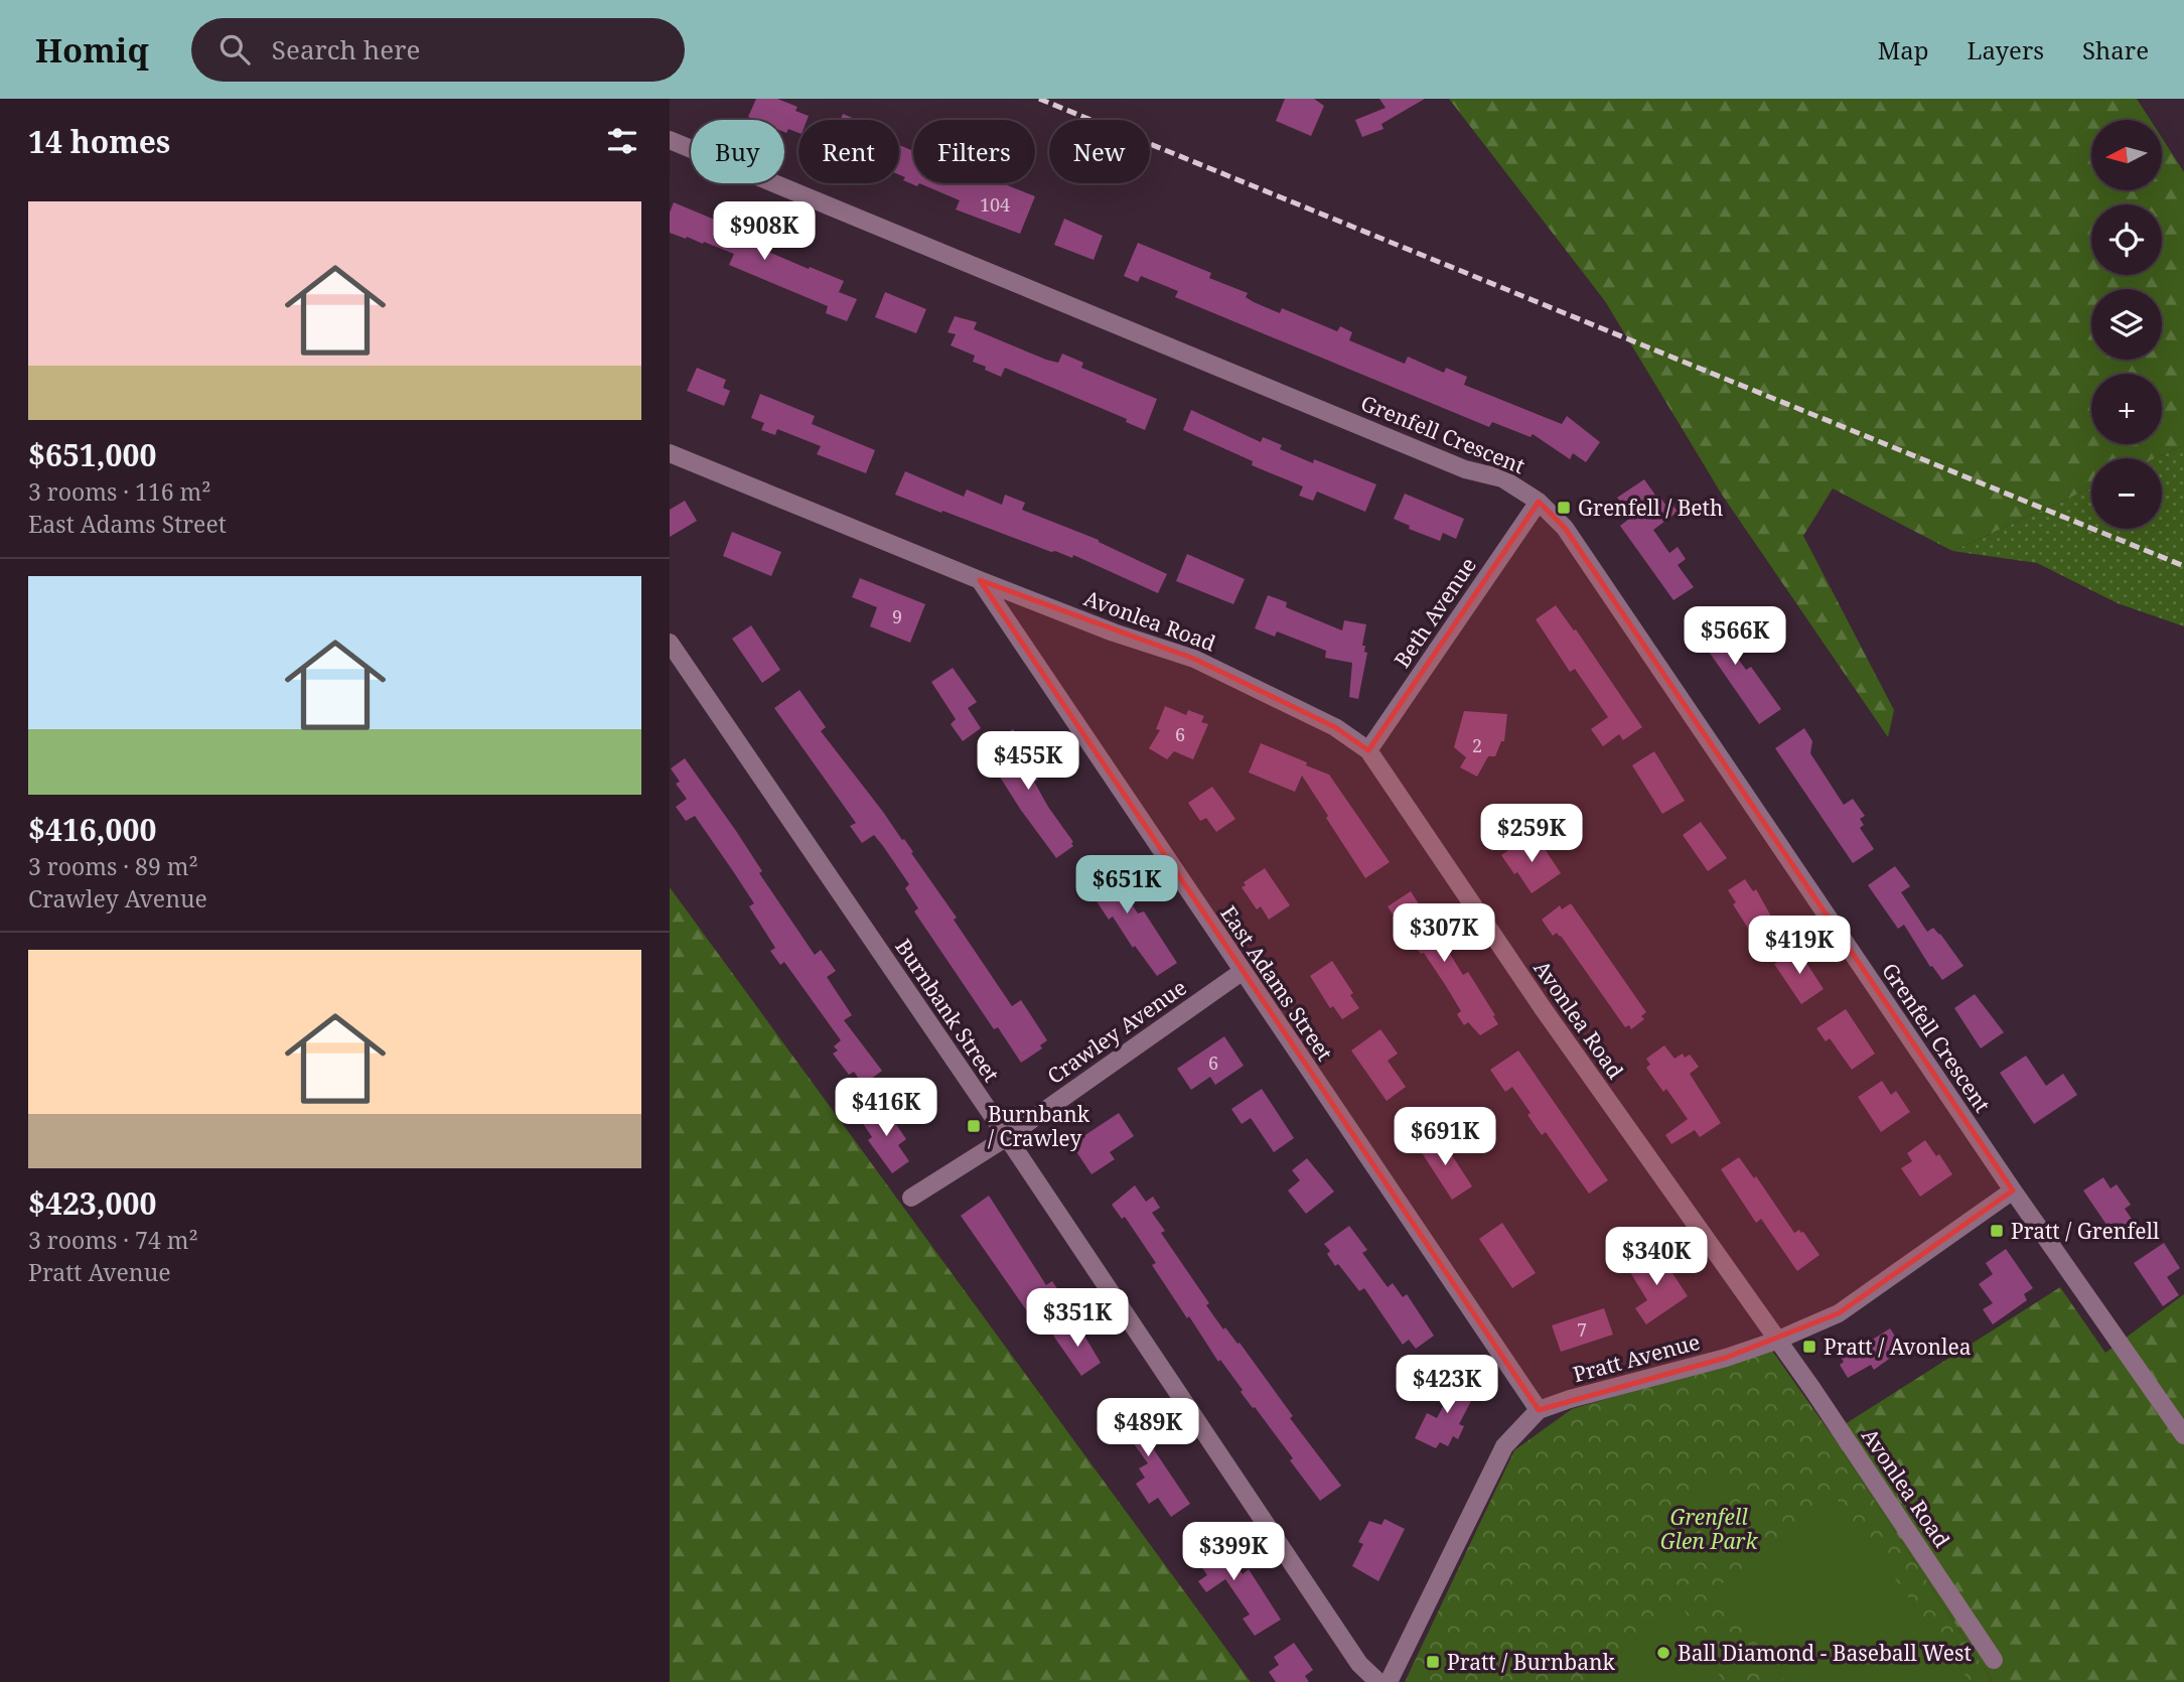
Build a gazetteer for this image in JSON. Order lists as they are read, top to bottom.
{
  "streets": {
    "street": [
      "Grenfell Crescent",
      "Beth Avenue",
      "Avonlea Road",
      "East Adams Street",
      "Burnbank Street",
      "Crawley Avenue",
      "Pratt Avenue"
    ]
  },
  "crossings": [
    ["Grenfell Crescent", "Beth Avenue"],
    ["Grenfell Crescent", "Pratt Avenue"],
    ["Beth Avenue", "Avonlea Road"],
    ["Avonlea Road", "East Adams Street"],
    ["Avonlea Road", "Pratt Avenue"],
    ["East Adams Street", "Crawley Avenue"],
    ["East Adams Street", "Pratt Avenue"],
    ["Burnbank Street", "Crawley Avenue"]
  ],
  "parks": ["Grenfell Glen Park"],
  "places": {
    "transit": [
      "Grenfell / Beth",
      "Burnbank / Crawley",
      "Pratt / Grenfell",
      "Pratt / Avonlea",
      "Pratt / Burnbank"
    ],
    "other": ["Ball Diamond - Baseball West"]
  },
  "house_numbers": [
    "104",
    "9",
    "6",
    "2",
    "6",
    "7"
  ],
  "north": "left",
  "page": {
    "header": "Homiq",
    "search": "Search here",
    "nav": ["Map", "Layers", "Share"],
    "heading": "14 homes",
    "map_buttons": ["+", "−"],
    "chip": [
      "Buy",
      "Rent",
      "Filters",
      "New"
    ],
    "list": [
      {
        "name": "$651,000",
        "note": "3 rooms · 116 m² · East Adams Street"
      },
      {
        "name": "$416,000",
        "note": "3 rooms · 89 m² · Crawley Avenue"
      },
      {
        "name": "$423,000",
        "note": "3 rooms · 74 m² · Pratt Avenue"
      }
    ],
    "price": [
      "$908K",
      "$566K",
      "$455K",
      "$259K",
      "$651K",
      "$307K",
      "$419K",
      "$416K",
      "$691K",
      "$340K",
      "$351K",
      "$423K",
      "$489K",
      "$399K"
    ]
  }
}
